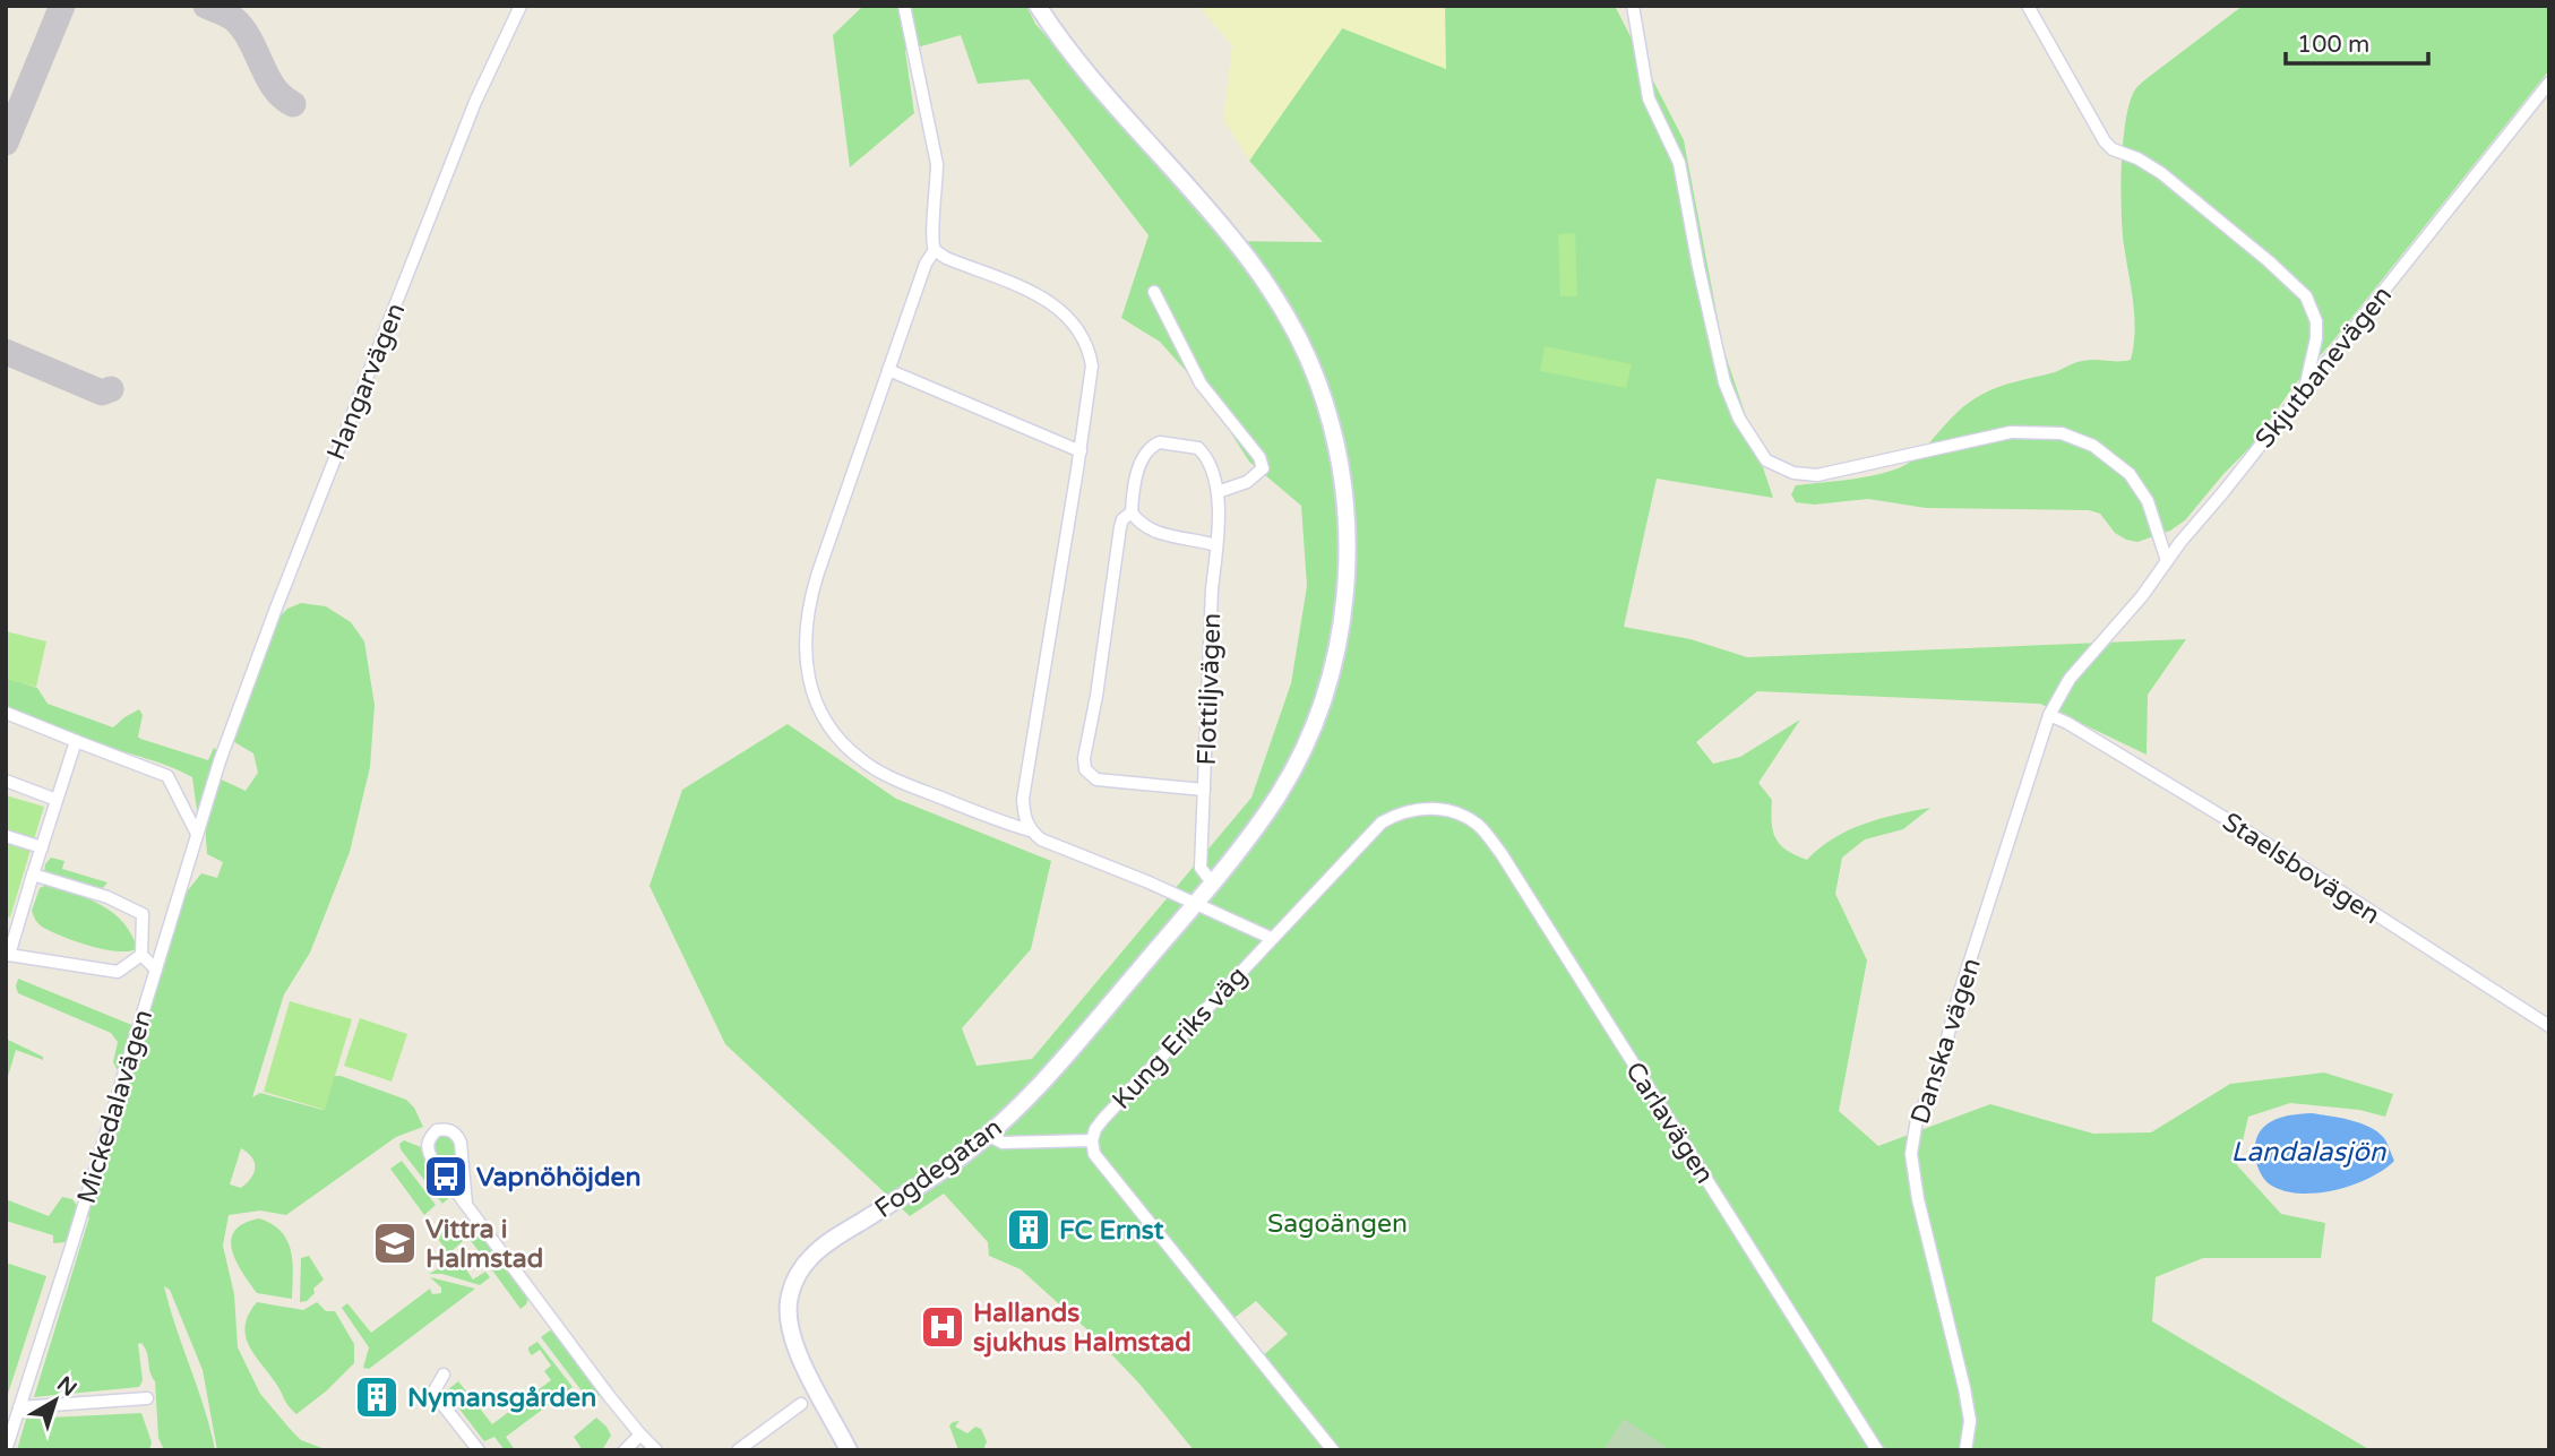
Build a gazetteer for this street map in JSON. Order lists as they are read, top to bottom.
{
  "streets": {
    "street": [
      "Skjutbanevägen",
      "Hangarvägen",
      "Flottiljvägen",
      "Staelsbovägen",
      "Kung Eriks väg",
      "Danska vägen",
      "Mickedalavägen",
      "Carlavägen",
      "Fogdegatan"
    ]
  },
  "crossings": [
    ["Skjutbanevägen", "Danska vägen"],
    ["Hangarvägen", "Mickedalavägen"],
    ["Flottiljvägen", "Fogdegatan"],
    ["Staelsbovägen", "Danska vägen"],
    ["Kung Eriks väg", "Carlavägen"],
    ["Kung Eriks väg", "Fogdegatan"]
  ],
  "water": ["Landalasjön"],
  "parks": ["Sagoängen"],
  "places": {
    "bus stop": ["Vapnöhöjden"],
    "building": ["FC Ernst", "Nymansgården"],
    "school or university": ["Vittra i Halmstad"],
    "hospital": ["Hallands sjukhus Halmstad"]
  },
  "scale_bar": "100 m",
  "north": "top right"
}
